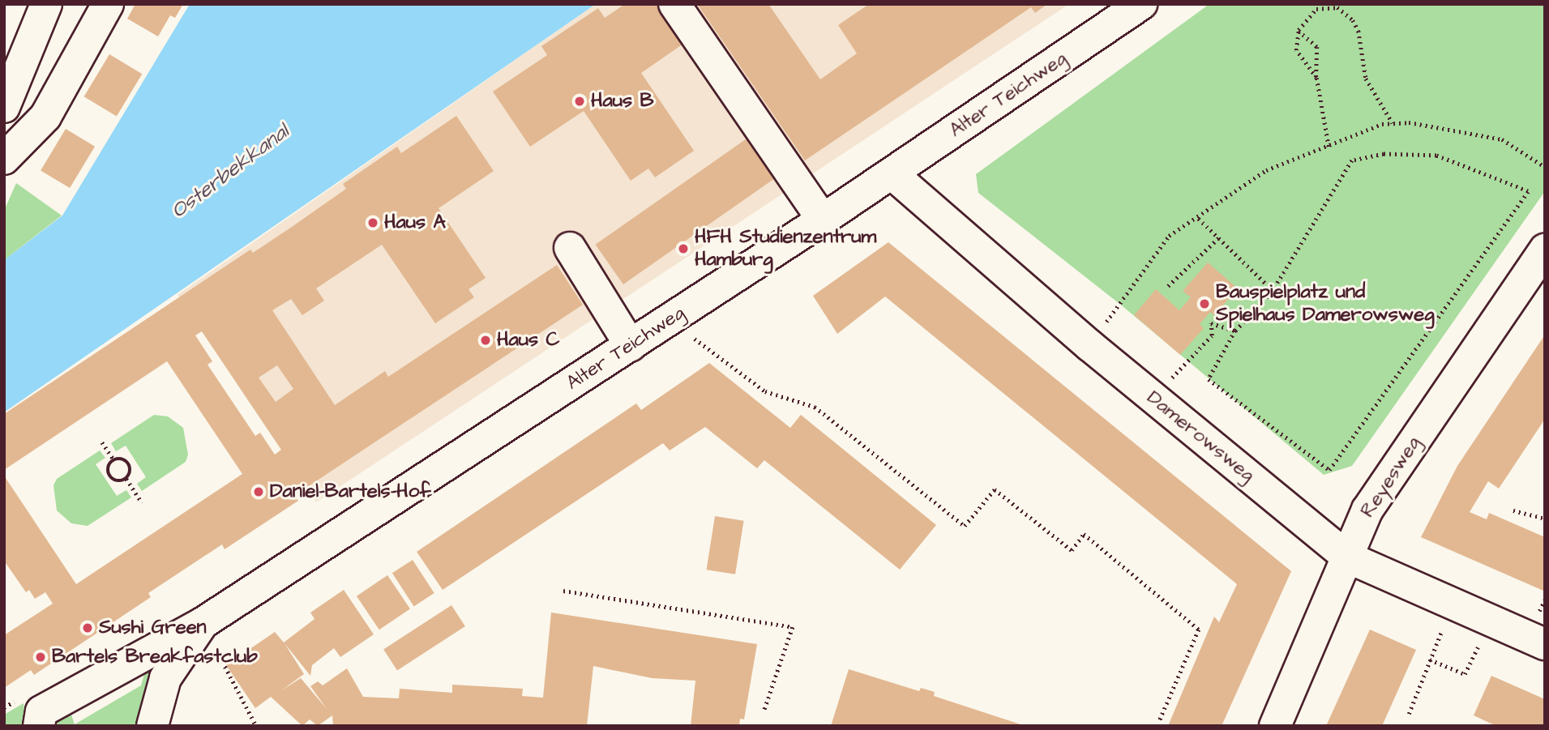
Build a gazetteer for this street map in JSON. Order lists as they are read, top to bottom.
{
  "streets": {
    "street": ["Alter Teichweg", "Damerowsweg", "Reyesweg"]
  },
  "crossings": [
    ["Alter Teichweg", "Damerowsweg"],
    ["Damerowsweg", "Reyesweg"]
  ],
  "water": ["Osterbekkanal"],
  "places": [
    "Haus B",
    "Haus A",
    "HFH Studienzentrum Hamburg",
    "Bauspielplatz und Spielhaus Damerowsweg",
    "Haus C",
    "Daniel-Bartels-Hof",
    "Sushi Green",
    "Bartels Breakfastclub"
  ]
}
